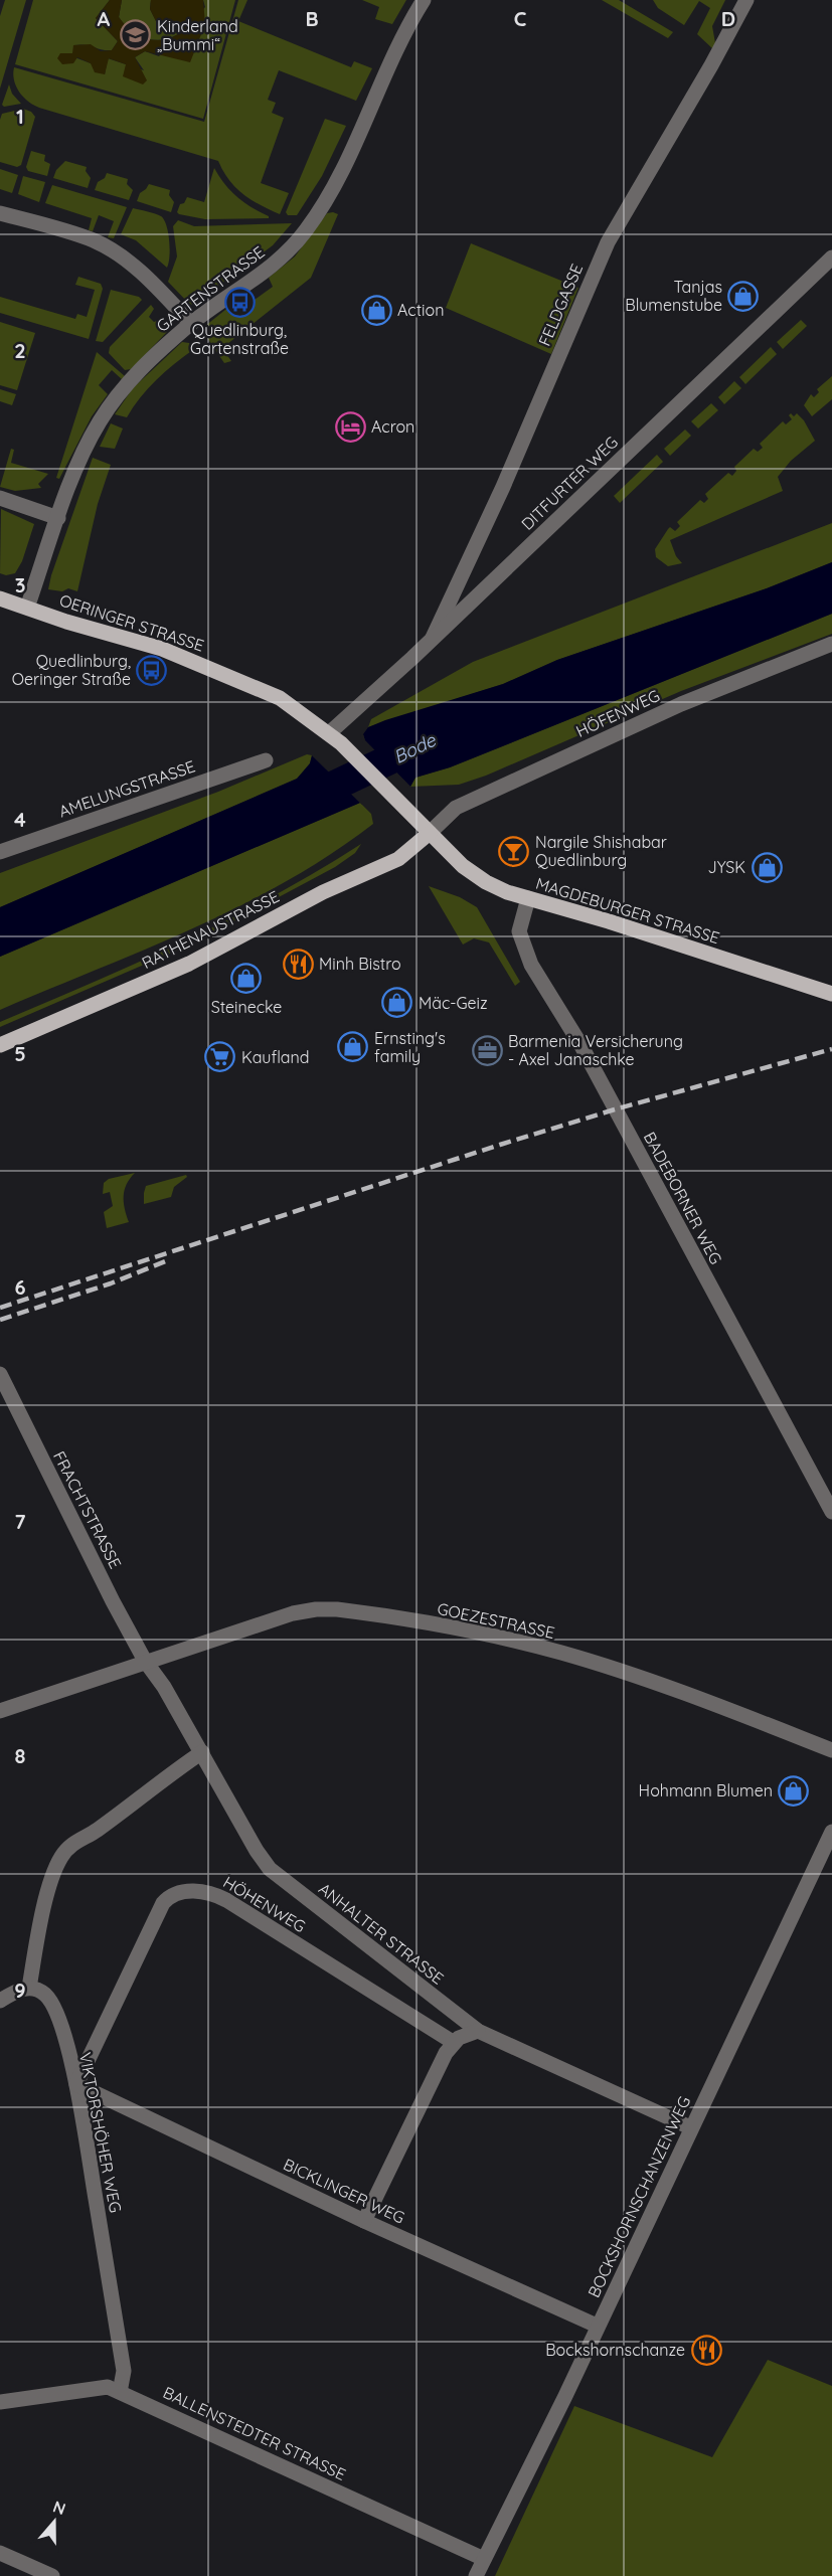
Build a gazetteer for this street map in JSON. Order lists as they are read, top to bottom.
{
  "streets": {
    "main road": ["OERINGER STRASSE", "MAGDEBURGER STRASSE", "RATHENAUSTRASSE"],
    "street": [
      "GARTENSTRASSE",
      "FELDGASSE",
      "DITFURTER WEG",
      "HÖFENWEG",
      "AMELUNGSTRASSE",
      "BADEBORNER WEG",
      "FRACHTSTRASSE",
      "GOEZESTRASSE",
      "HÖHENWEG",
      "ANHALTER STRASSE",
      "VIKTORSHÖHER WEG",
      "BICKLINGER WEG",
      "BOCKSHORNSCHANZENWEG",
      "BALLENSTEDTER STRASSE"
    ]
  },
  "crossings": [
    ["GARTENSTRASSE", "OERINGER STRASSE"],
    ["FELDGASSE", "DITFURTER WEG"],
    ["DITFURTER WEG", "OERINGER STRASSE"],
    ["OERINGER STRASSE", "MAGDEBURGER STRASSE"],
    ["HÖFENWEG", "MAGDEBURGER STRASSE"],
    ["HÖFENWEG", "RATHENAUSTRASSE"],
    ["MAGDEBURGER STRASSE", "RATHENAUSTRASSE"],
    ["MAGDEBURGER STRASSE", "BADEBORNER WEG"],
    ["FRACHTSTRASSE", "GOEZESTRASSE"],
    ["FRACHTSTRASSE", "ANHALTER STRASSE"],
    ["GOEZESTRASSE", "ANHALTER STRASSE"],
    ["HÖHENWEG", "VIKTORSHÖHER WEG"],
    ["HÖHENWEG", "BICKLINGER WEG"],
    ["ANHALTER STRASSE", "BOCKSHORNSCHANZENWEG"],
    ["VIKTORSHÖHER WEG", "BICKLINGER WEG"],
    ["VIKTORSHÖHER WEG", "BALLENSTEDTER STRASSE"],
    ["BICKLINGER WEG", "BOCKSHORNSCHANZENWEG"],
    ["BOCKSHORNSCHANZENWEG", "BALLENSTEDTER STRASSE"]
  ],
  "water": ["Bode"],
  "places": {
    "school or university": ["Kinderland „Bummi“"],
    "shop": [
      "Tanjas Blumenstube",
      "Action",
      "JYSK",
      "Steinecke",
      "Mäc-Geiz",
      "Ernsting's family",
      "Hohmann Blumen"
    ],
    "bus stop": ["Quedlinburg, Gartenstraße", "Quedlinburg, Oeringer Straße"],
    "hotel": ["Acron"],
    "bar": ["Nargile Shishabar Quedlinburg"],
    "restaurant": ["Minh Bistro", "Bockshornschanze"],
    "office": ["Barmenia Versicherung - Axel Janaschke"],
    "supermarket": ["Kaufland"]
  },
  "north": "top",
  "grid": {
    "columns": [
      "A",
      "B",
      "C",
      "D"
    ],
    "rows": [
      "1",
      "2",
      "3",
      "4",
      "5",
      "6",
      "7",
      "8",
      "9"
    ]
  }
}
